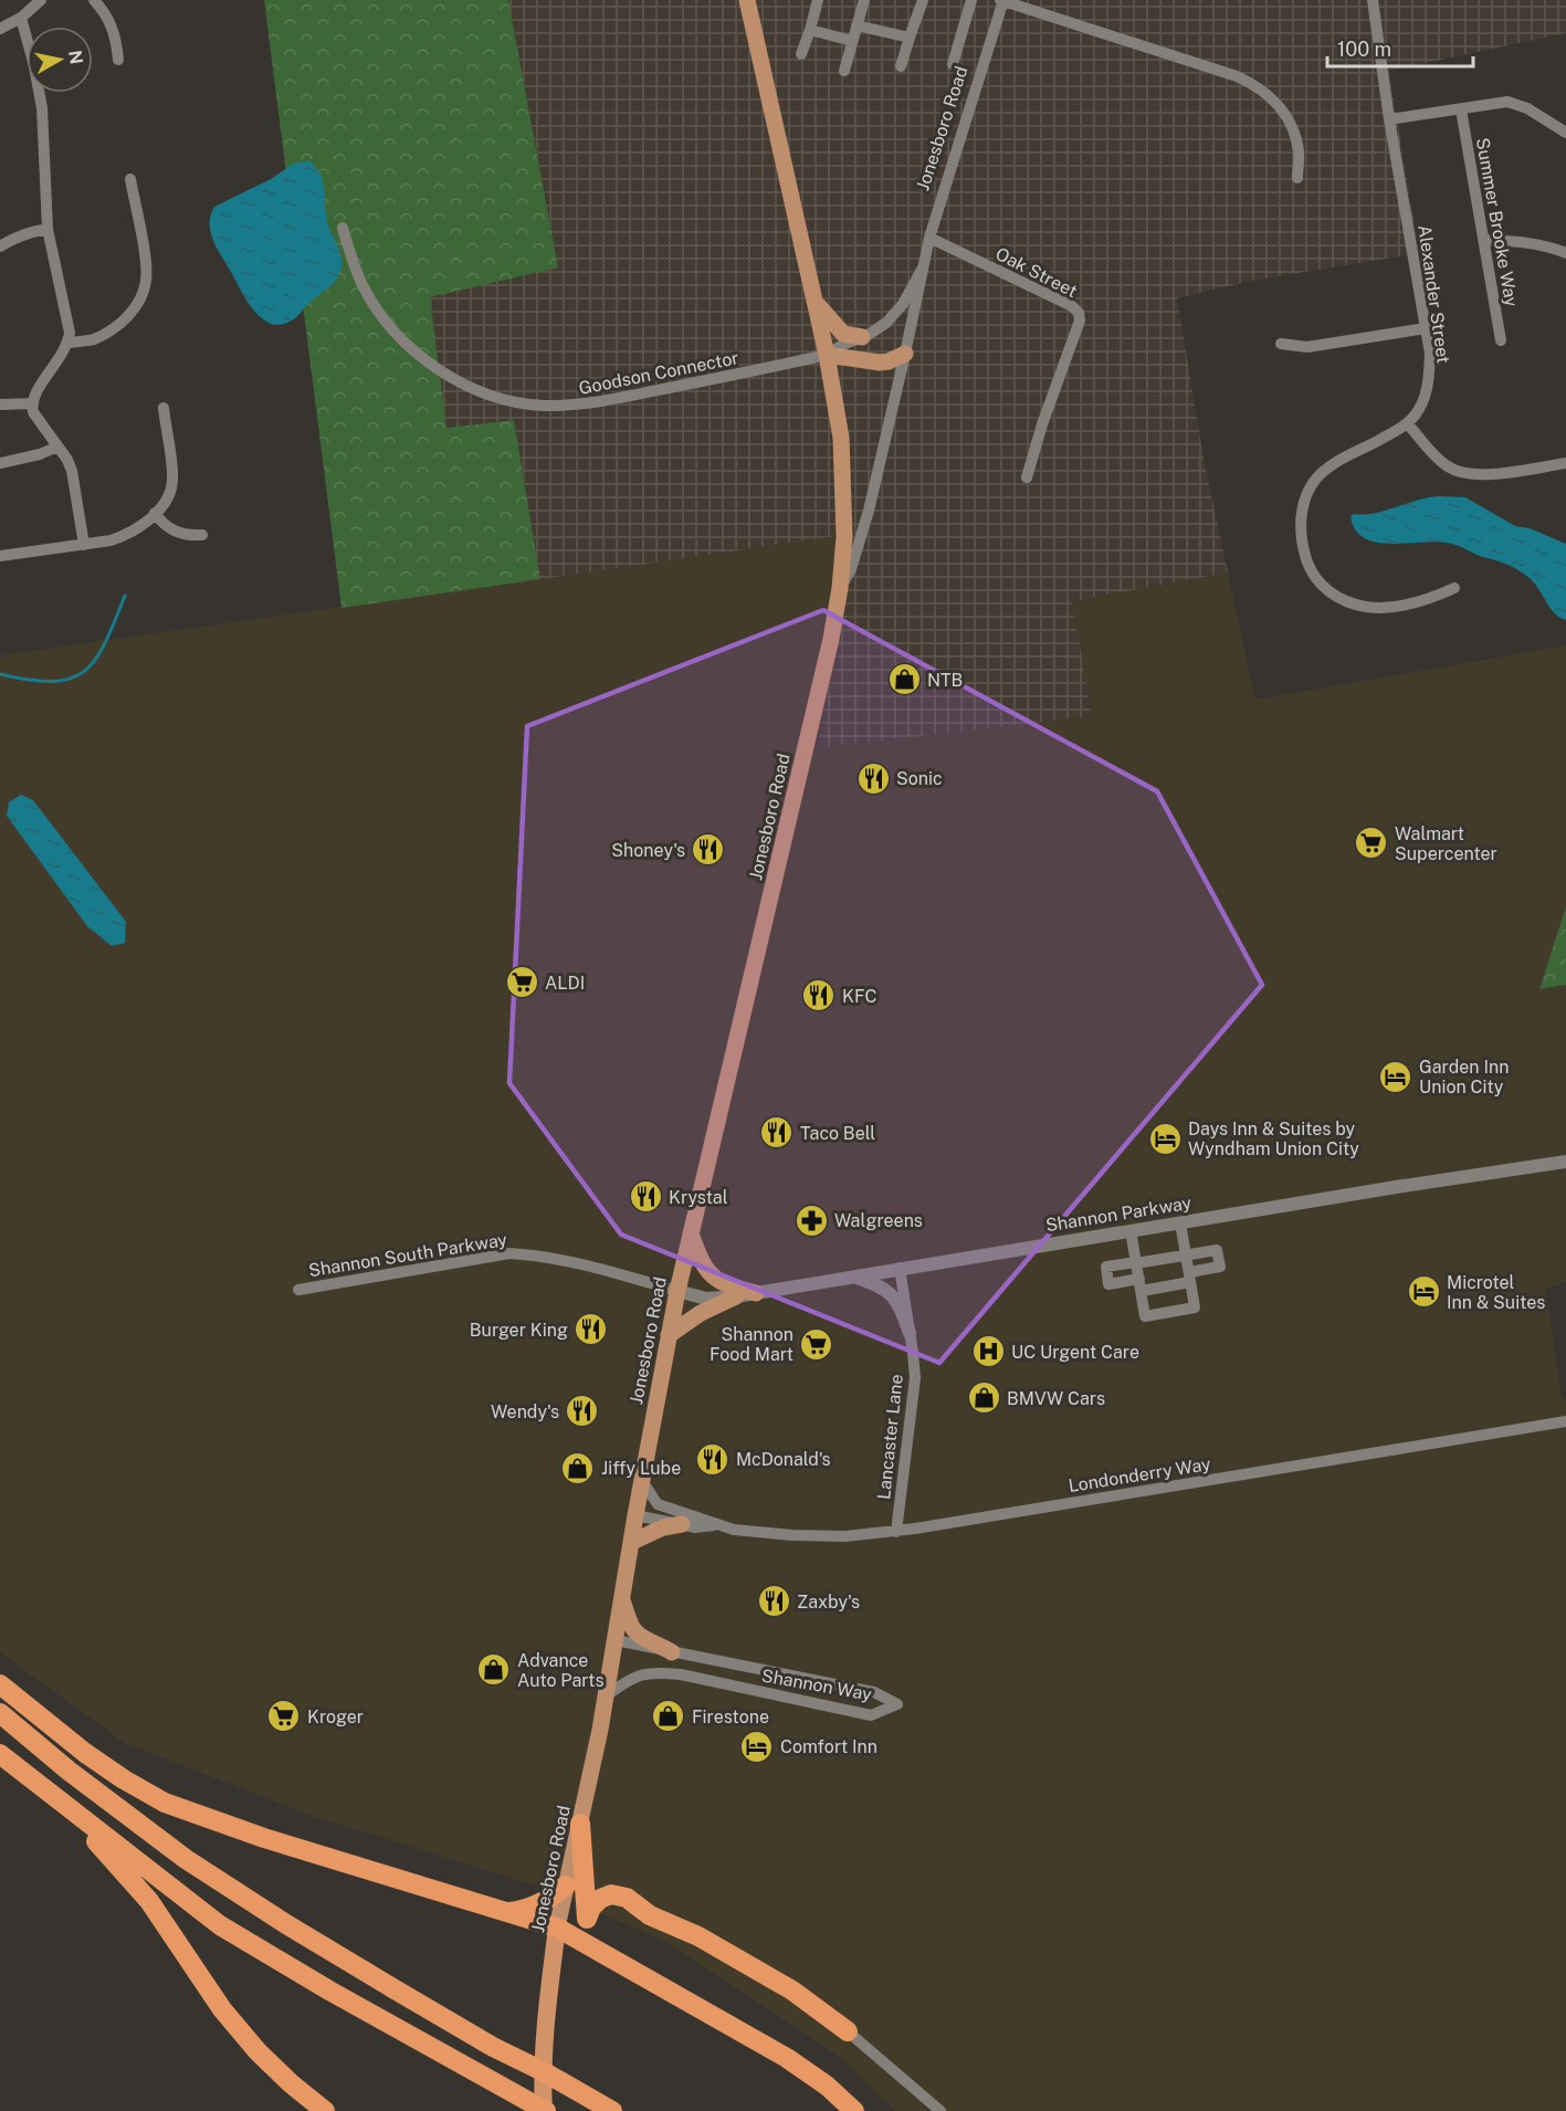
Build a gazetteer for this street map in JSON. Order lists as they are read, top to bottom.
{
  "streets": {
    "highway": ["Jonesboro Road"],
    "street": [
      "Summer Brooke Way",
      "Oak Street",
      "Alexander Street",
      "Goodson Connector",
      "Shannon Parkway",
      "Shannon South Parkway",
      "Lancaster Lane",
      "Londonderry Way",
      "Shannon Way"
    ]
  },
  "crossings": [
    ["Jonesboro Road", "Oak Street"],
    ["Jonesboro Road", "Goodson Connector"],
    ["Jonesboro Road", "Shannon Parkway"],
    ["Jonesboro Road", "Shannon South Parkway"],
    ["Jonesboro Road", "Londonderry Way"],
    ["Jonesboro Road", "Shannon Way"],
    ["Shannon Parkway", "Shannon South Parkway"],
    ["Shannon Parkway", "Lancaster Lane"],
    ["Lancaster Lane", "Londonderry Way"]
  ],
  "places": {
    "shop": [
      "NTB",
      "BMVW Cars",
      "Jiffy Lube",
      "Advance Auto Parts",
      "Firestone"
    ],
    "restaurant": [
      "Sonic",
      "Shoney's",
      "KFC",
      "Taco Bell",
      "Krystal",
      "Burger King",
      "Wendy's",
      "McDonald's",
      "Zaxby's"
    ],
    "supermarket": [
      "Walmart Supercenter",
      "ALDI",
      "Shannon Food Mart",
      "Kroger"
    ],
    "hotel": [
      "Garden Inn Union City",
      "Days Inn & Suites by Wyndham Union City",
      "Microtel Inn & Suites",
      "Comfort Inn"
    ],
    "pharmacy": ["Walgreens"],
    "hospital": ["UC Urgent Care"]
  },
  "scale_bar": "100 m",
  "north": "right"
}
